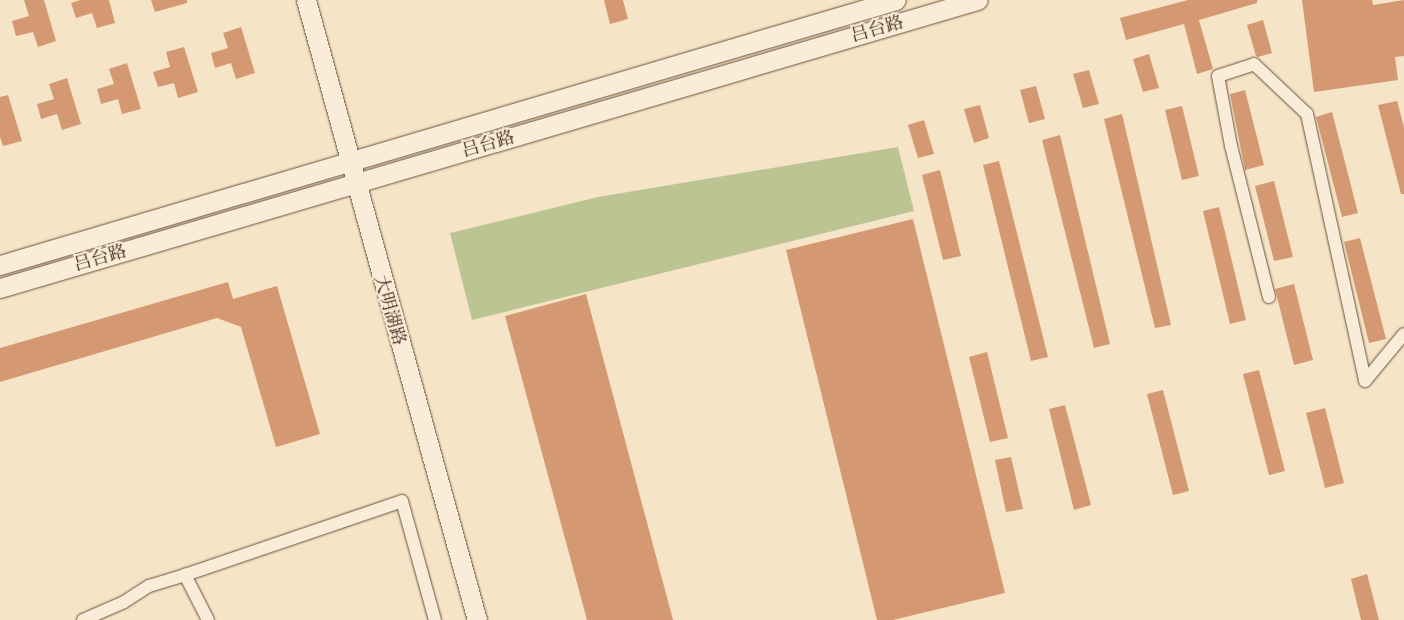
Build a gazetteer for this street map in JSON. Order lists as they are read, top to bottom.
{
  "streets": {
    "main road": ["吕台路", "大明湖路"]
  },
  "crossings": [
    ["吕台路", "大明湖路"]
  ]
}
